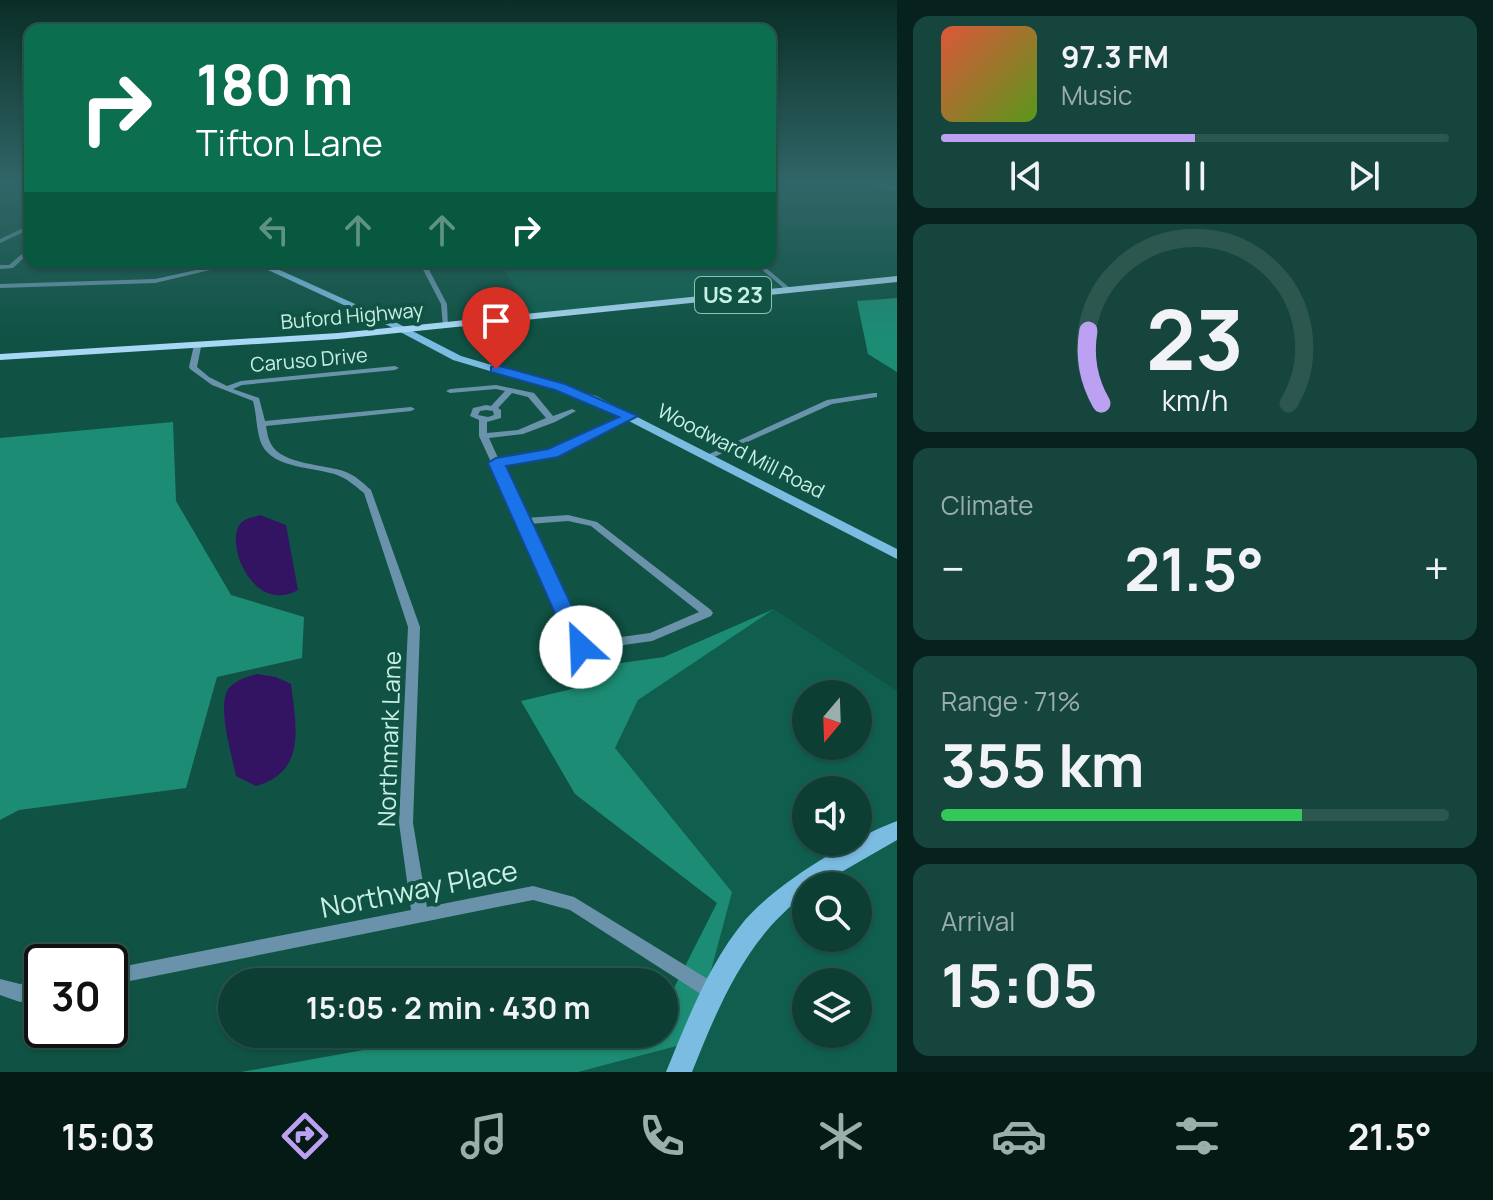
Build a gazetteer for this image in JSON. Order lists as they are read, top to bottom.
{
  "streets": {
    "main road": ["US 23", "Buford Highway"],
    "street": [
      "Caruso Drive",
      "Woodward Mill Road",
      "Northmark Lane",
      "Northway Place"
    ]
  },
  "crossings": [
    ["Buford Highway", "Woodward Mill Road"],
    ["Buford Highway", "Northmark Lane"],
    ["Caruso Drive", "Northmark Lane"],
    ["Northmark Lane", "Northway Place"]
  ],
  "north": "bottom",
  "page": {
    "turn": ["180 m", "Tifton Lane"],
    "song": ["97.3 FM", "Music"],
    "tile": [
      "Climate",
      ["Range · 71%", "355 km"],
      ["Arrival", "15:05"]
    ],
    "heat": ["−", "21.5°", "+"],
    "limit": "30",
    "trip": "15:05 · 2 min · 430 m",
    "tabs": ["15:03", "21.5°"],
    "gauge": ["23", "km/h"]
  }
}
